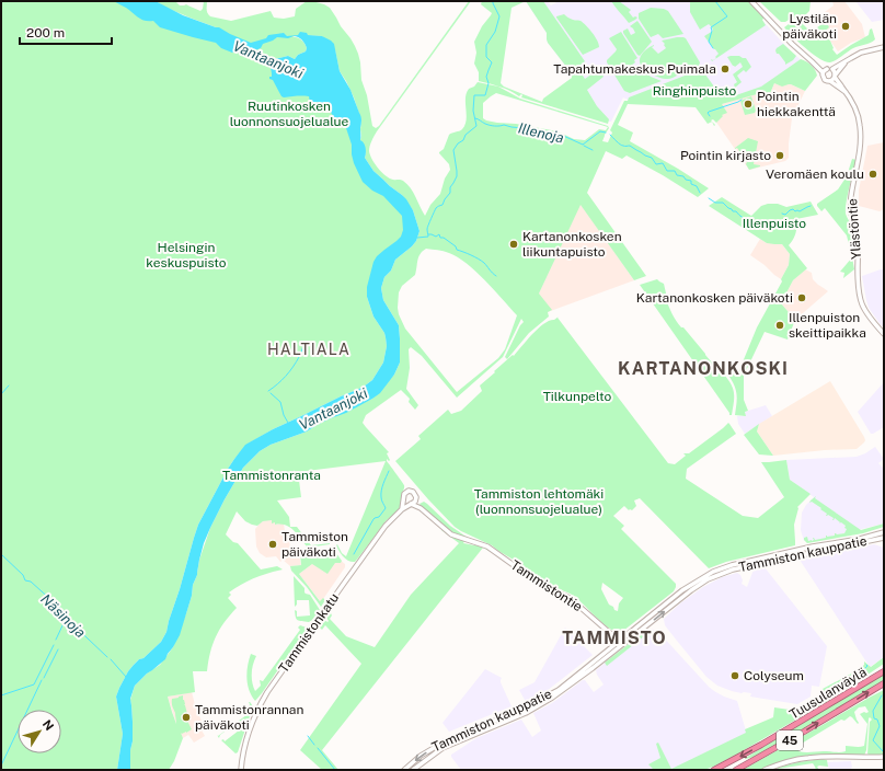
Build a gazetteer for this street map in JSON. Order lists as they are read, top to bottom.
{
  "streets": {
    "highway": ["Tuusulanväylä", "45"],
    "main road": [
      "Ylästöntie",
      "Tammiston kauppatie",
      "Tammistontie",
      "Tammistonkatu"
    ]
  },
  "crossings": [
    ["Tammiston kauppatie", "Tammistontie"],
    ["Tammistontie", "Tammistonkatu"]
  ],
  "districts": ["HALTIALA", "KARTANONKOSKI", "TAMMISTO"],
  "water": ["Vantaanjoki", "Illenoja", "Näsinoja"],
  "parks": [
    "Ringhinpuisto",
    "Ruutinkosken luonnonsuojelualue",
    "Illenpuisto",
    "Helsingin keskuspuisto",
    "Tilkunpelto",
    "Tammistonranta",
    "Tammiston lehtomäki (luonnonsuojelualue)"
  ],
  "places": [
    "Lystilän päiväkoti",
    "Tapahtumakeskus Puimala",
    "Pointin hiekkakenttä",
    "Pointin kirjasto",
    "Veromäen koulu",
    "Kartanonkosken liikuntapuisto",
    "Kartanonkosken päiväkoti",
    "Illenpuiston skeittipaikka",
    "Tammiston päiväkoti",
    "Colyseum",
    "Tammistonrannan päiväkoti"
  ],
  "scale_bar": "200 m",
  "north": "top right"
}
